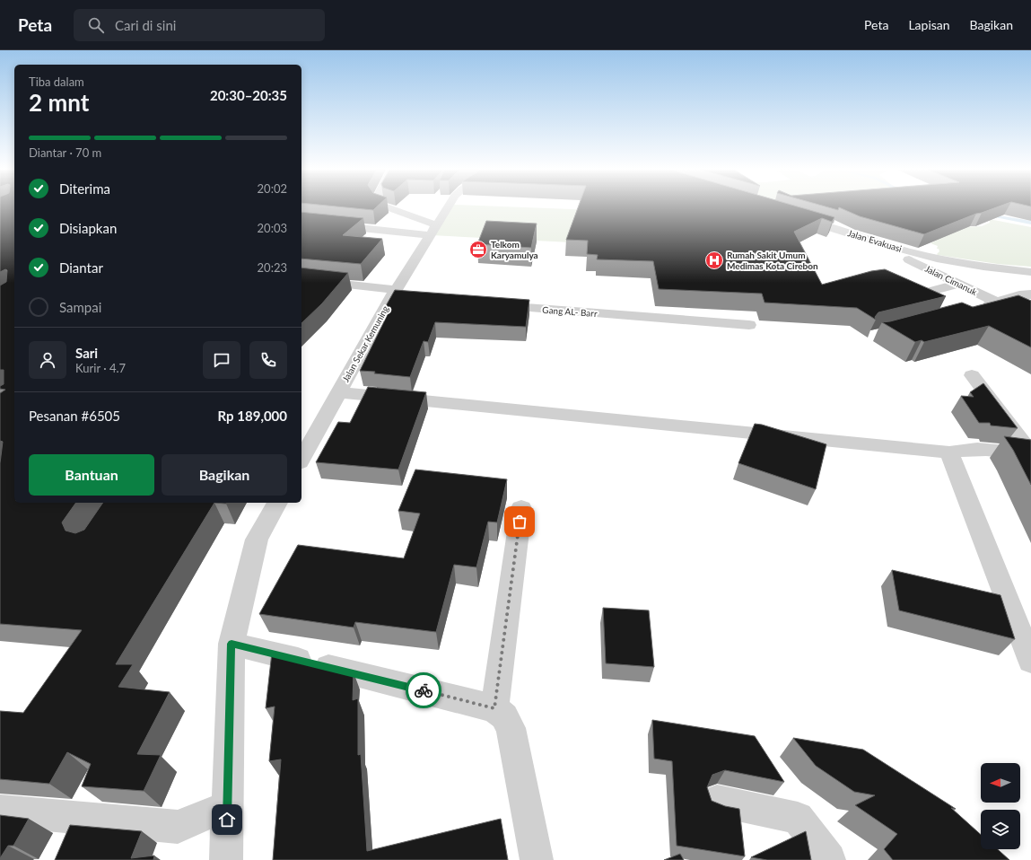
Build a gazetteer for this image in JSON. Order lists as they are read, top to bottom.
{
  "streets": {
    "street": [
      "Jalan Evakuasi",
      "Jalan Cimanuk",
      "Gang AL- Barr",
      "Jalan Sekar Kemuning"
    ]
  },
  "crossings": [
    ["Jalan Evakuasi", "Jalan Cimanuk"]
  ],
  "places": {
    "office": ["Telkom Karyamulya"],
    "hospital": ["Rumah Sakit Umum Medimas Kota Cirebon"]
  },
  "north": "left",
  "page": {
    "header": "Peta",
    "search": "Cari di sini",
    "nav": ["Peta", "Lapisan", "Bagikan"],
    "heading": ["2 mnt", "Tiba dalam", "20:30–20:35"],
    "panel": [
      "Sari",
      "Kurir · 4.7",
      "Pesanan #6505",
      "Rp 189,000"
    ],
    "bar": "Diantar · 70 m",
    "list": [
      ["Diterima", "20:02"],
      ["Disiapkan", "20:03"],
      ["Diantar", "20:23"],
      "Sampai"
    ],
    "buttons": ["Bantuan", "Bagikan"]
  }
}
